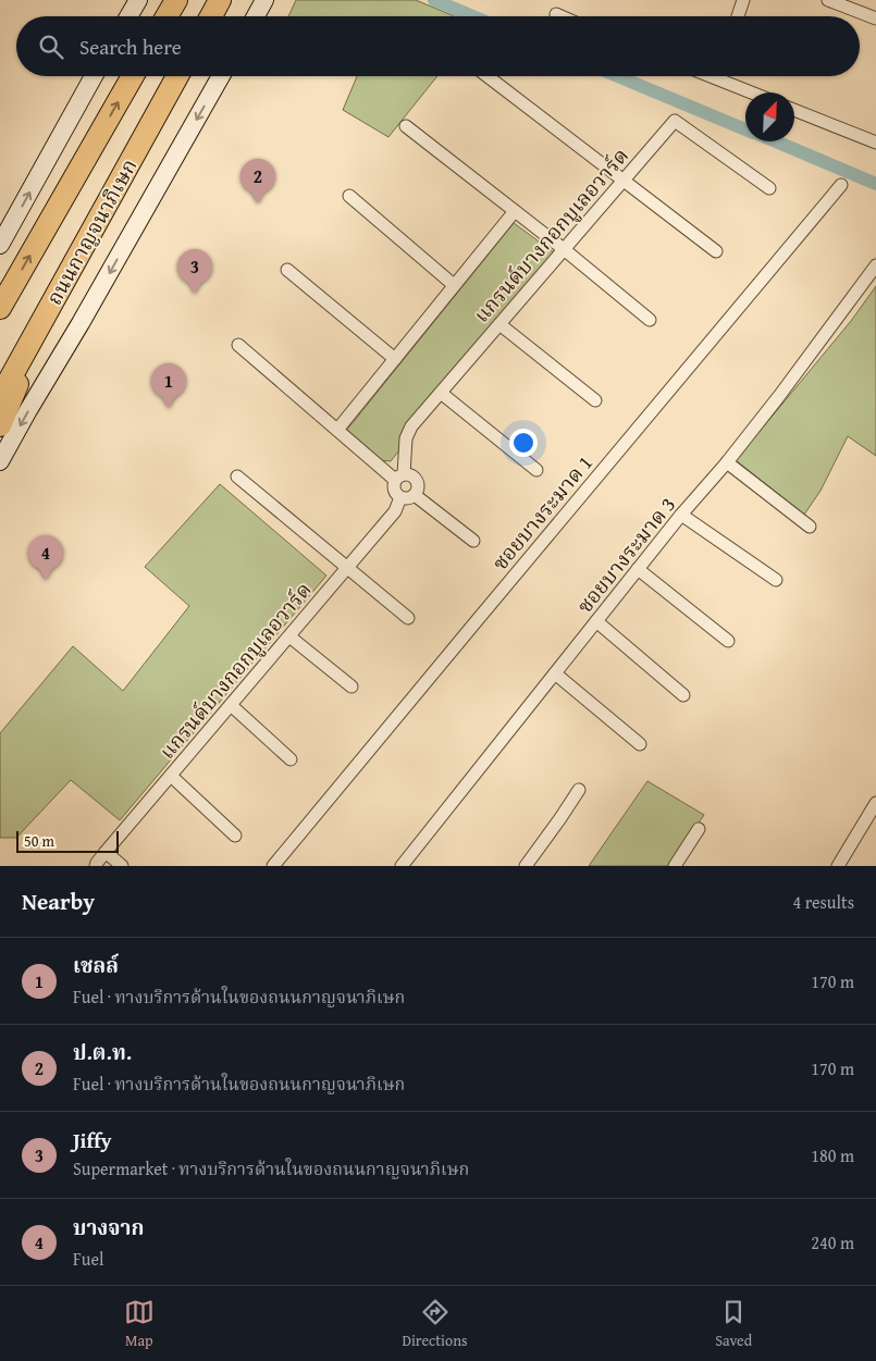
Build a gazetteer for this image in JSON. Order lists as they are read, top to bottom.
{
  "streets": {
    "highway": ["ถนนกาญจนาภิเษก"],
    "street": ["แกรนด์บางกอกบูเลอวาร์ด", "ซอยบางระมาด 1", "ซอยบางระมาด 3"]
  },
  "scale_bar": "50 m",
  "north": "top right",
  "page": {
    "search": "Search here",
    "pins": [
      "2",
      "3",
      "1",
      "4"
    ],
    "scale": "50 m",
    "heading": ["Nearby", "4 results"],
    "list": [
      {
        "mark": "1",
        "name": "เชลล์",
        "note": "Fuel · ทางบริการด้านในของถนนกาญจนาภิเษก",
        "value": "170 m"
      },
      {
        "mark": "2",
        "name": "ป.ต.ท.",
        "note": "Fuel · ทางบริการด้านในของถนนกาญจนาภิเษก",
        "value": "170 m"
      },
      {
        "mark": "3",
        "name": "Jiffy",
        "note": "Supermarket · ทางบริการด้านในของถนนกาญจนาภิเษก",
        "value": "180 m"
      },
      {
        "mark": "4",
        "name": "บางจาก",
        "note": "Fuel",
        "value": "240 m"
      }
    ],
    "nav": ["Map", "Directions", "Saved"]
  }
}
